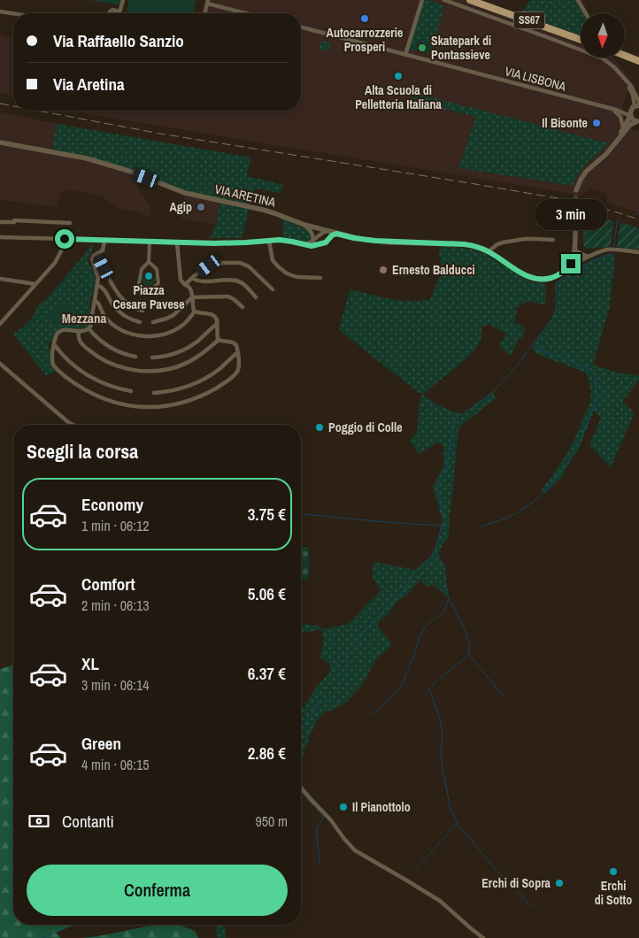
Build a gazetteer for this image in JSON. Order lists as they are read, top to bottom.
{
  "streets": {
    "main road": ["SS67"],
    "street": ["VIA LISBONA", "VIA ARETINA"]
  },
  "districts": ["Mezzana"],
  "places": [
    "Autocarrozzerie Prosperi",
    "Skatepark di Pontassieve",
    "Alta Scuola di Pelletteria Italiana",
    "Il Bisonte",
    "Agip",
    "Ernesto Balducci",
    "Piazza Cesare Pavese",
    "Poggio di Colle",
    "Il Pianottolo",
    "Erchi di Sotto",
    "Erchi di Sopra"
  ],
  "north": "bottom",
  "page": {
    "banner": ["Via Raffaello Sanzio", "Via Aretina"],
    "bubble": "3 min",
    "heading": "Scegli la corsa",
    "list": [
      {
        "name": "Economy",
        "note": "1 min · 06:12",
        "value": "3.75 €"
      },
      {
        "name": "Comfort",
        "note": "2 min · 06:13",
        "value": "5.06 €"
      },
      {
        "name": "XL",
        "note": "3 min · 06:14",
        "value": "6.37 €"
      },
      {
        "name": "Green",
        "note": "4 min · 06:15",
        "value": "2.86 €"
      }
    ],
    "pay": ["Contanti", "950 m"],
    "buttons": "Conferma"
  }
}
